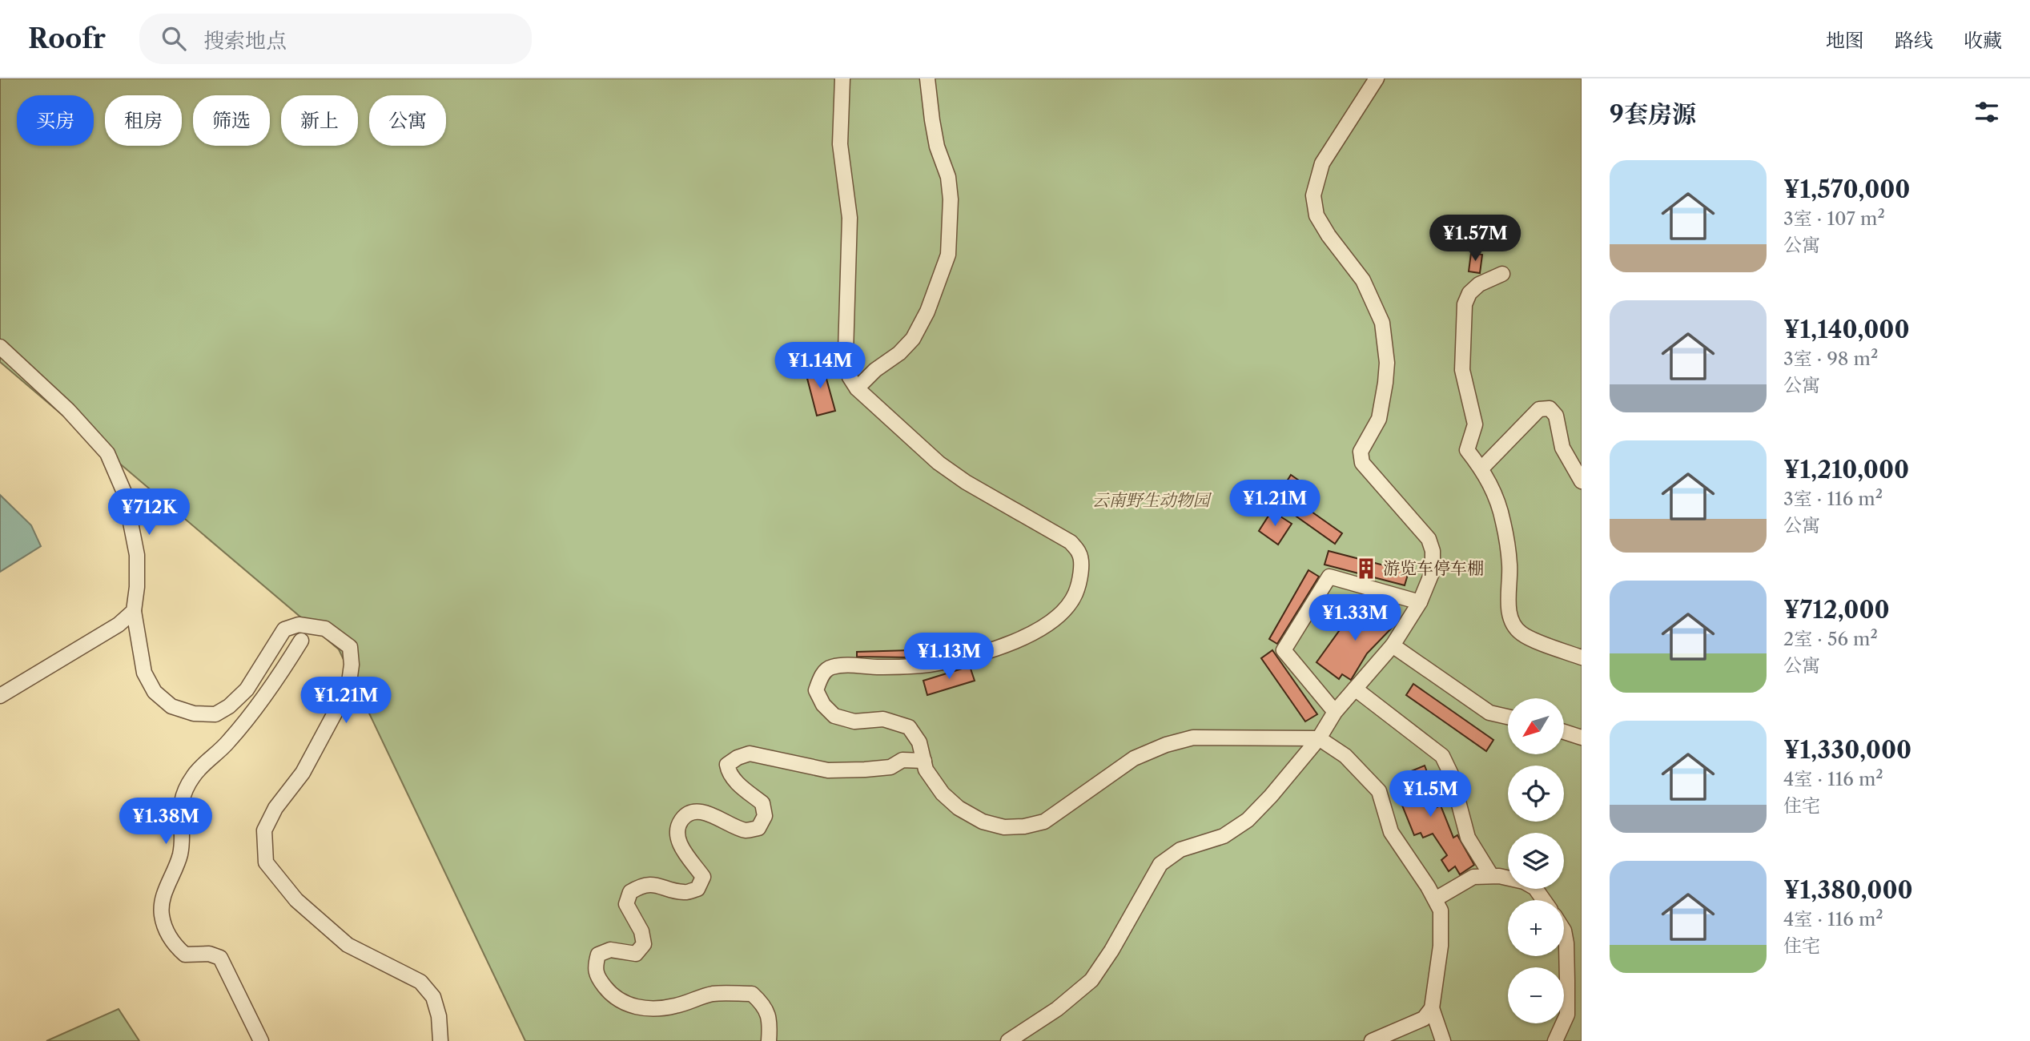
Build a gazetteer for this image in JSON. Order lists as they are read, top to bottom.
{
  "parks": ["云南野生动物园"],
  "places": {
    "building": ["游览车停车棚"]
  },
  "north": "bottom left",
  "page": {
    "header": "Roofr",
    "search": "搜索地点",
    "nav": ["地图", "路线", "收藏"],
    "heading": "9套房源",
    "chip": [
      "买房",
      "租房",
      "筛选",
      "新上",
      "公寓"
    ],
    "list": [
      {
        "name": "¥1,570,000",
        "note": "3室 · 107 m² · 公寓"
      },
      {
        "name": "¥1,140,000",
        "note": "3室 · 98 m² · 公寓"
      },
      {
        "name": "¥1,210,000",
        "note": "3室 · 116 m² · 公寓"
      },
      {
        "name": "¥712,000",
        "note": "2室 · 56 m² · 公寓"
      },
      {
        "name": "¥1,330,000",
        "note": "4室 · 116 m² · 住宅"
      },
      {
        "name": "¥1,380,000",
        "note": "4室 · 116 m² · 住宅"
      }
    ],
    "price": [
      "¥1.57M",
      "¥1.14M",
      "¥1.21M",
      "¥712K",
      "¥1.33M",
      "¥1.13M",
      "¥1.21M",
      "¥1.5M",
      "¥1.38M"
    ],
    "map_buttons": ["+", "−"]
  }
}
